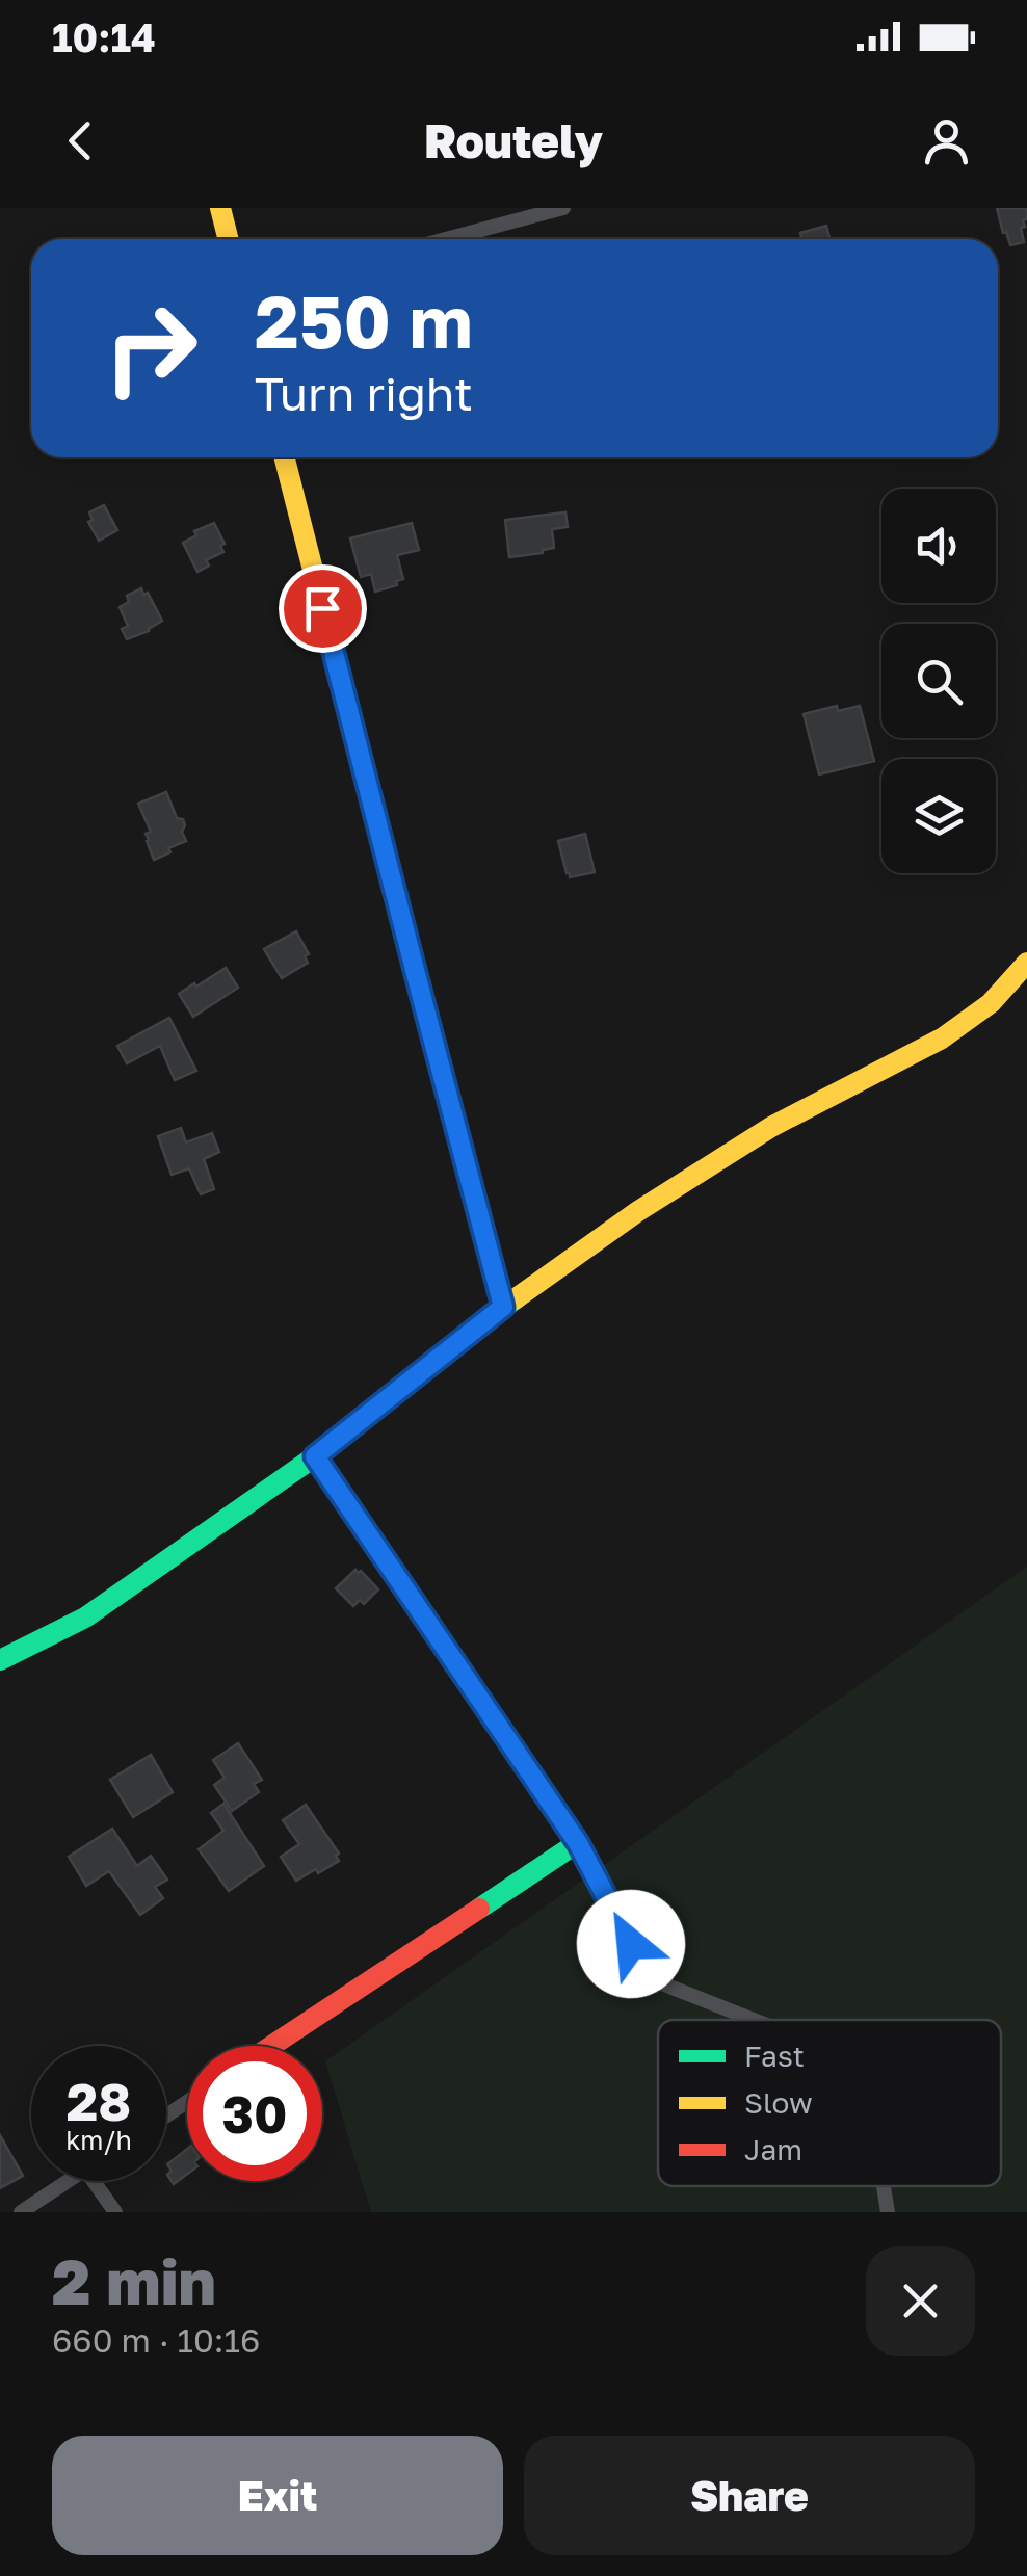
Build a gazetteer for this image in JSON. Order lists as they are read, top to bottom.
{
  "legend": ["Fast", "Slow", "Jam"],
  "page": {
    "status": "10:14",
    "header": "Routely",
    "turn": ["250 m", "Turn right"],
    "speed": "28 km/h",
    "limit": "30",
    "heading": ["2 min", "660 m · 10:16"],
    "buttons": ["Exit", "Share"]
  }
}
